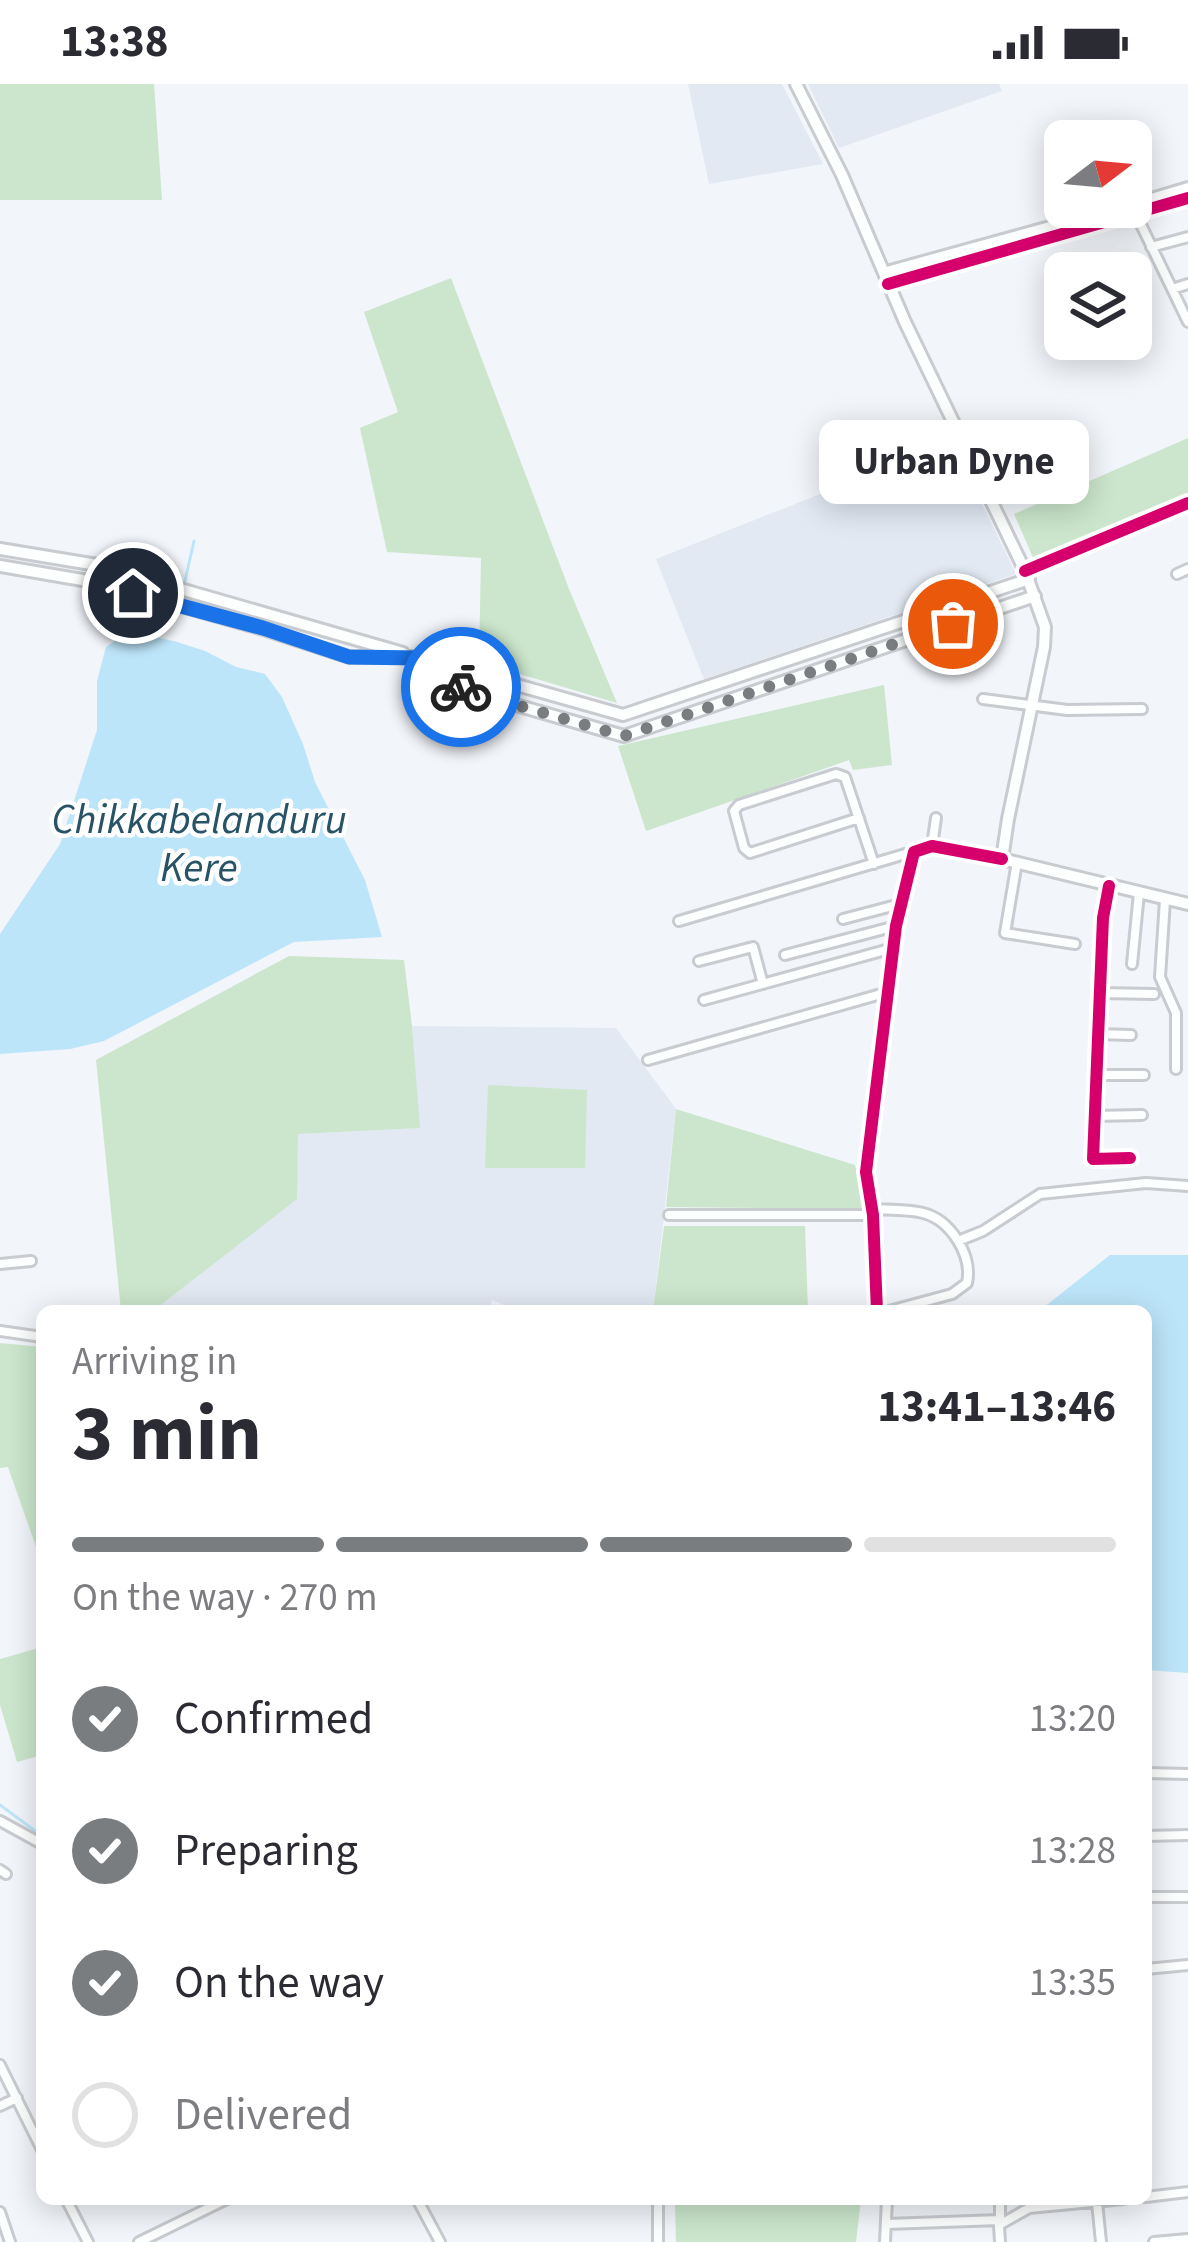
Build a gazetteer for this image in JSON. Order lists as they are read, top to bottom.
{
  "water": ["Chikkabelanduru Kere"],
  "places": ["Urban Dyne"],
  "north": "right",
  "page": {
    "status": "13:38",
    "bubble": "Urban Dyne",
    "heading": ["3 min", "Arriving in", "13:41–13:46"],
    "bar": "On the way · 270 m",
    "list": [
      ["Confirmed", "13:20"],
      ["Preparing", "13:28"],
      ["On the way", "13:35"],
      "Delivered"
    ]
  }
}
